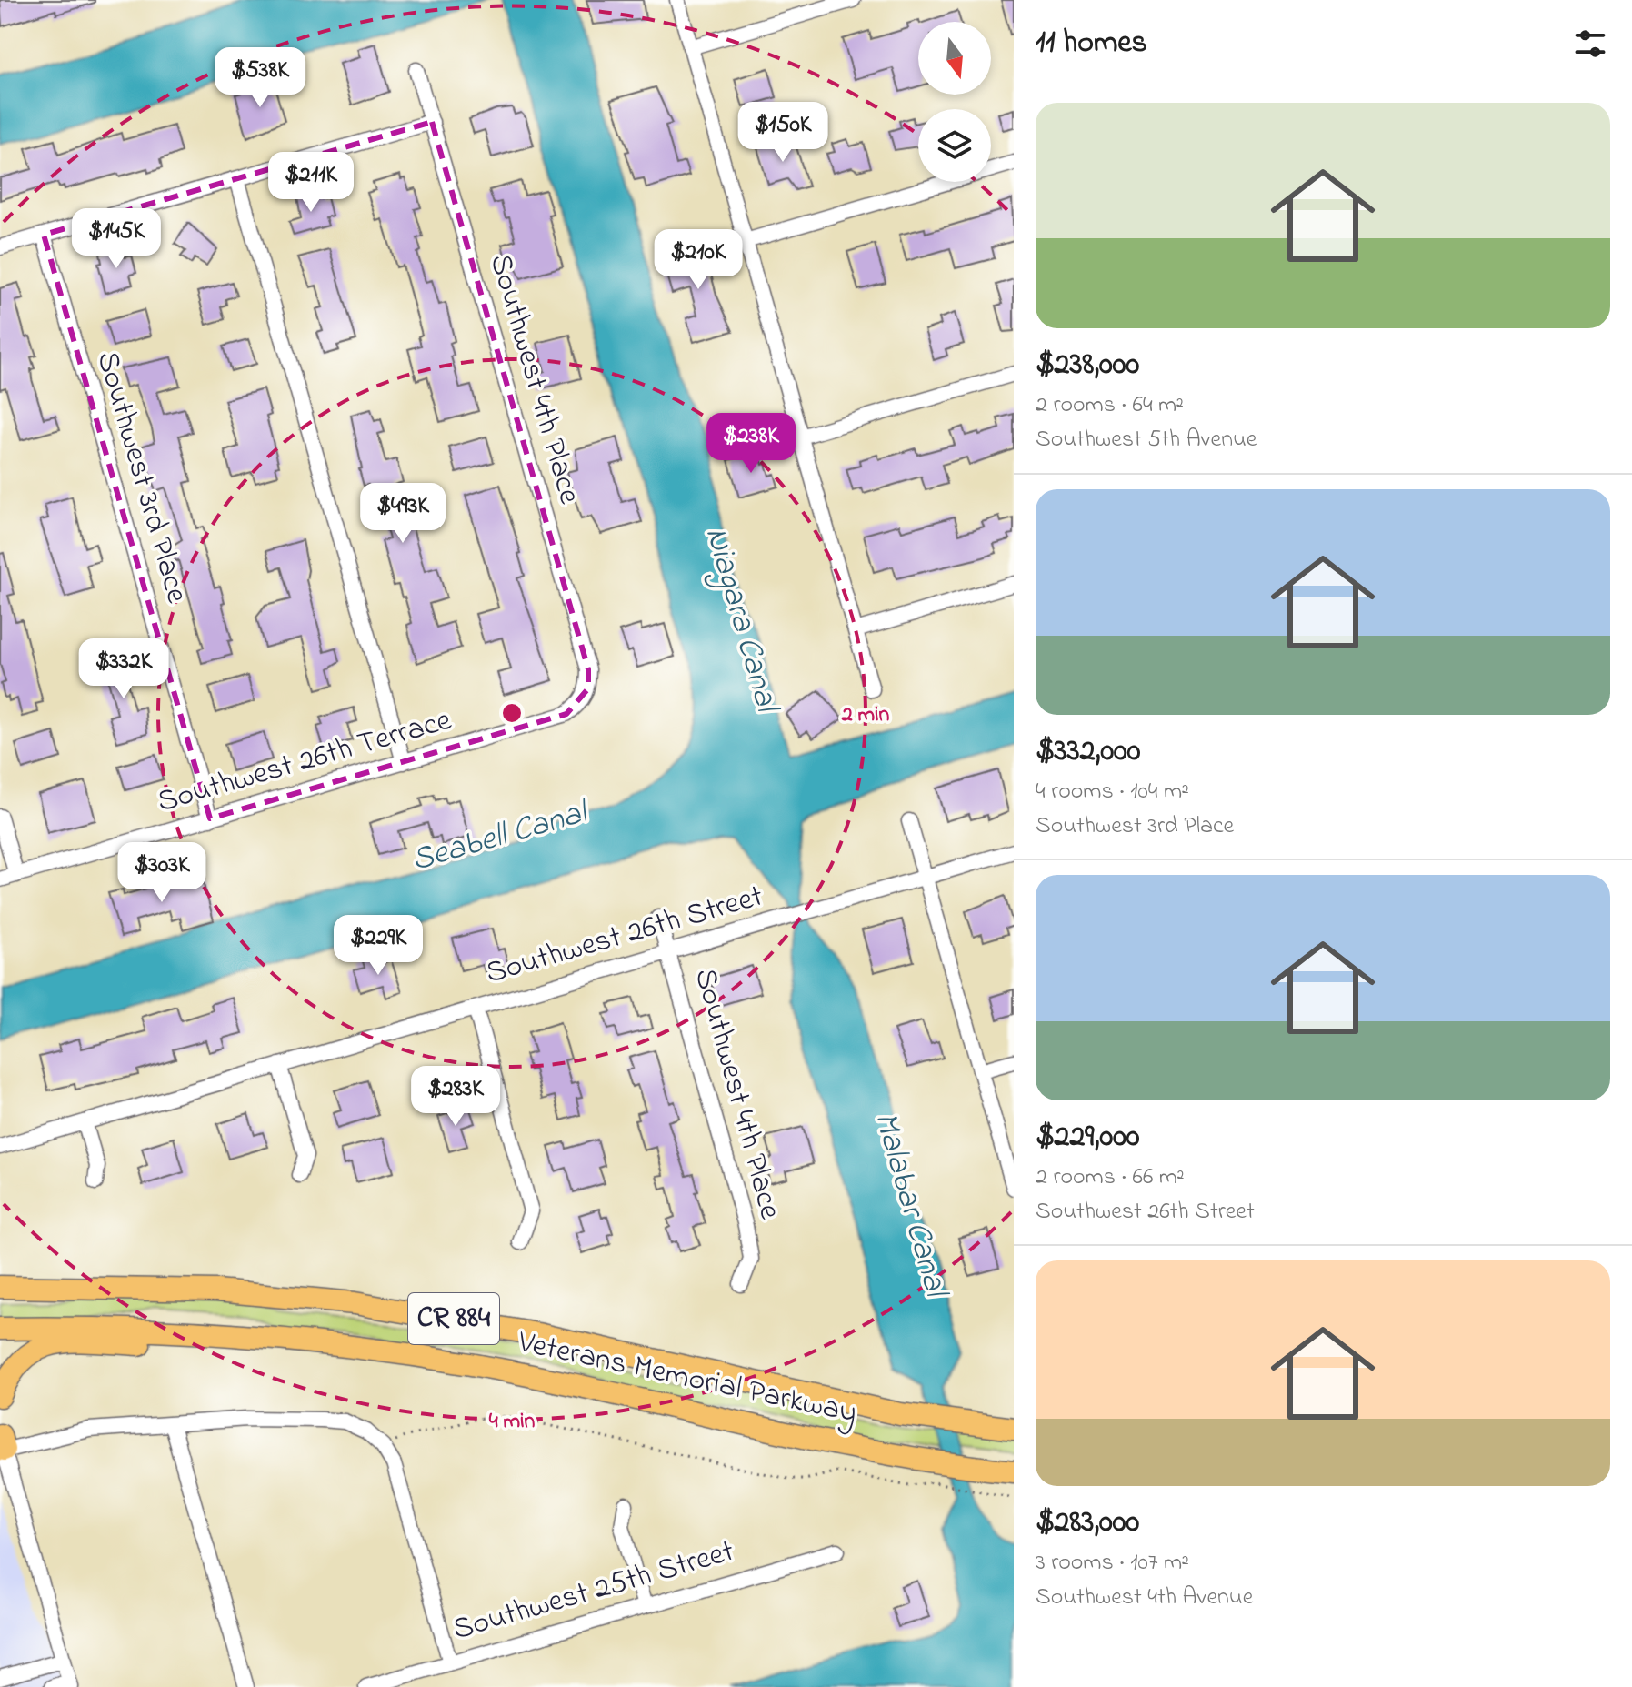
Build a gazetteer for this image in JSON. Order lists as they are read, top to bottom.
{
  "streets": {
    "highway": ["CR 884", "Veterans Memorial Parkway"],
    "street": [
      "Southwest 4th Place",
      "Southwest 3rd Place",
      "Southwest 26th Terrace",
      "Southwest 26th Street",
      "Southwest 25th Street"
    ]
  },
  "crossings": [
    ["Southwest 4th Place", "Southwest 26th Terrace"],
    ["Southwest 4th Place", "Southwest 26th Street"],
    ["Southwest 3rd Place", "Southwest 26th Terrace"]
  ],
  "water": ["Niagara Canal", "Seabell Canal", "Malabar Canal"],
  "north": "bottom",
  "page": {
    "heading": "11 homes",
    "price": [
      "$538K",
      "$150K",
      "$211K",
      "$145K",
      "$210K",
      "$238K",
      "$493K",
      "$332K",
      "$303K",
      "$229K",
      "$283K"
    ],
    "list": [
      {
        "name": "$238,000",
        "note": "2 rooms · 64 m² · Southwest 5th Avenue"
      },
      {
        "name": "$332,000",
        "note": "4 rooms · 104 m² · Southwest 3rd Place"
      },
      {
        "name": "$229,000",
        "note": "2 rooms · 66 m² · Southwest 26th Street"
      },
      {
        "name": "$283,000",
        "note": "3 rooms · 107 m² · Southwest 4th Avenue"
      }
    ]
  },
  "rings": ["2 min", "4 min"]
}
